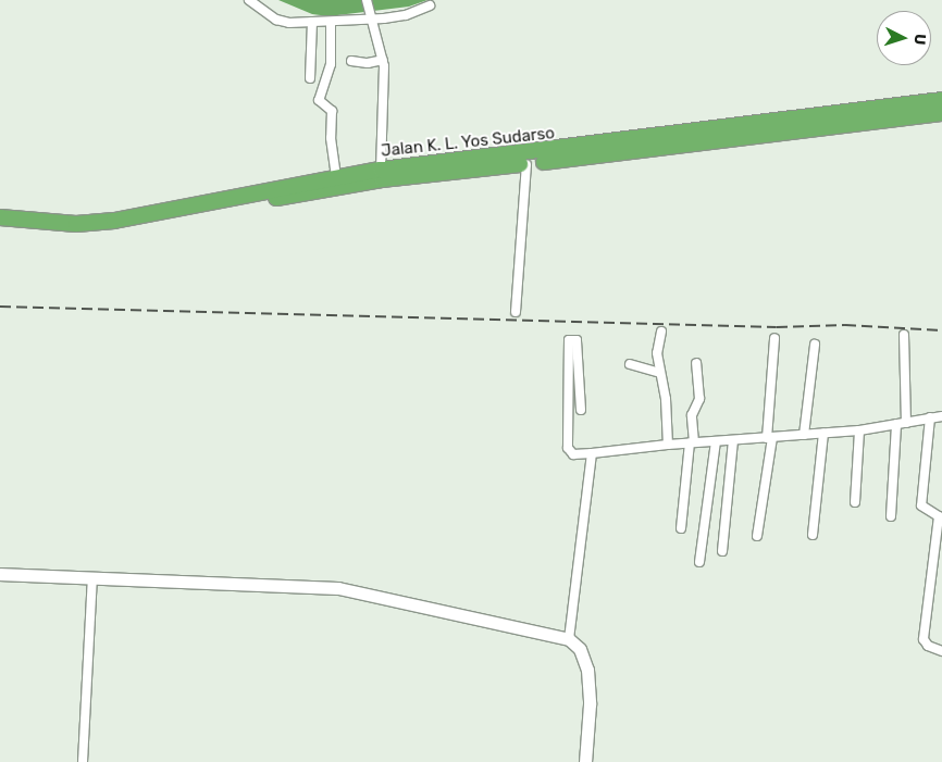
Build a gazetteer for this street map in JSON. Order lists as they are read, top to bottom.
{
  "streets": {
    "highway": ["Jalan K. L. Yos Sudarso"]
  },
  "north": "right"
}
